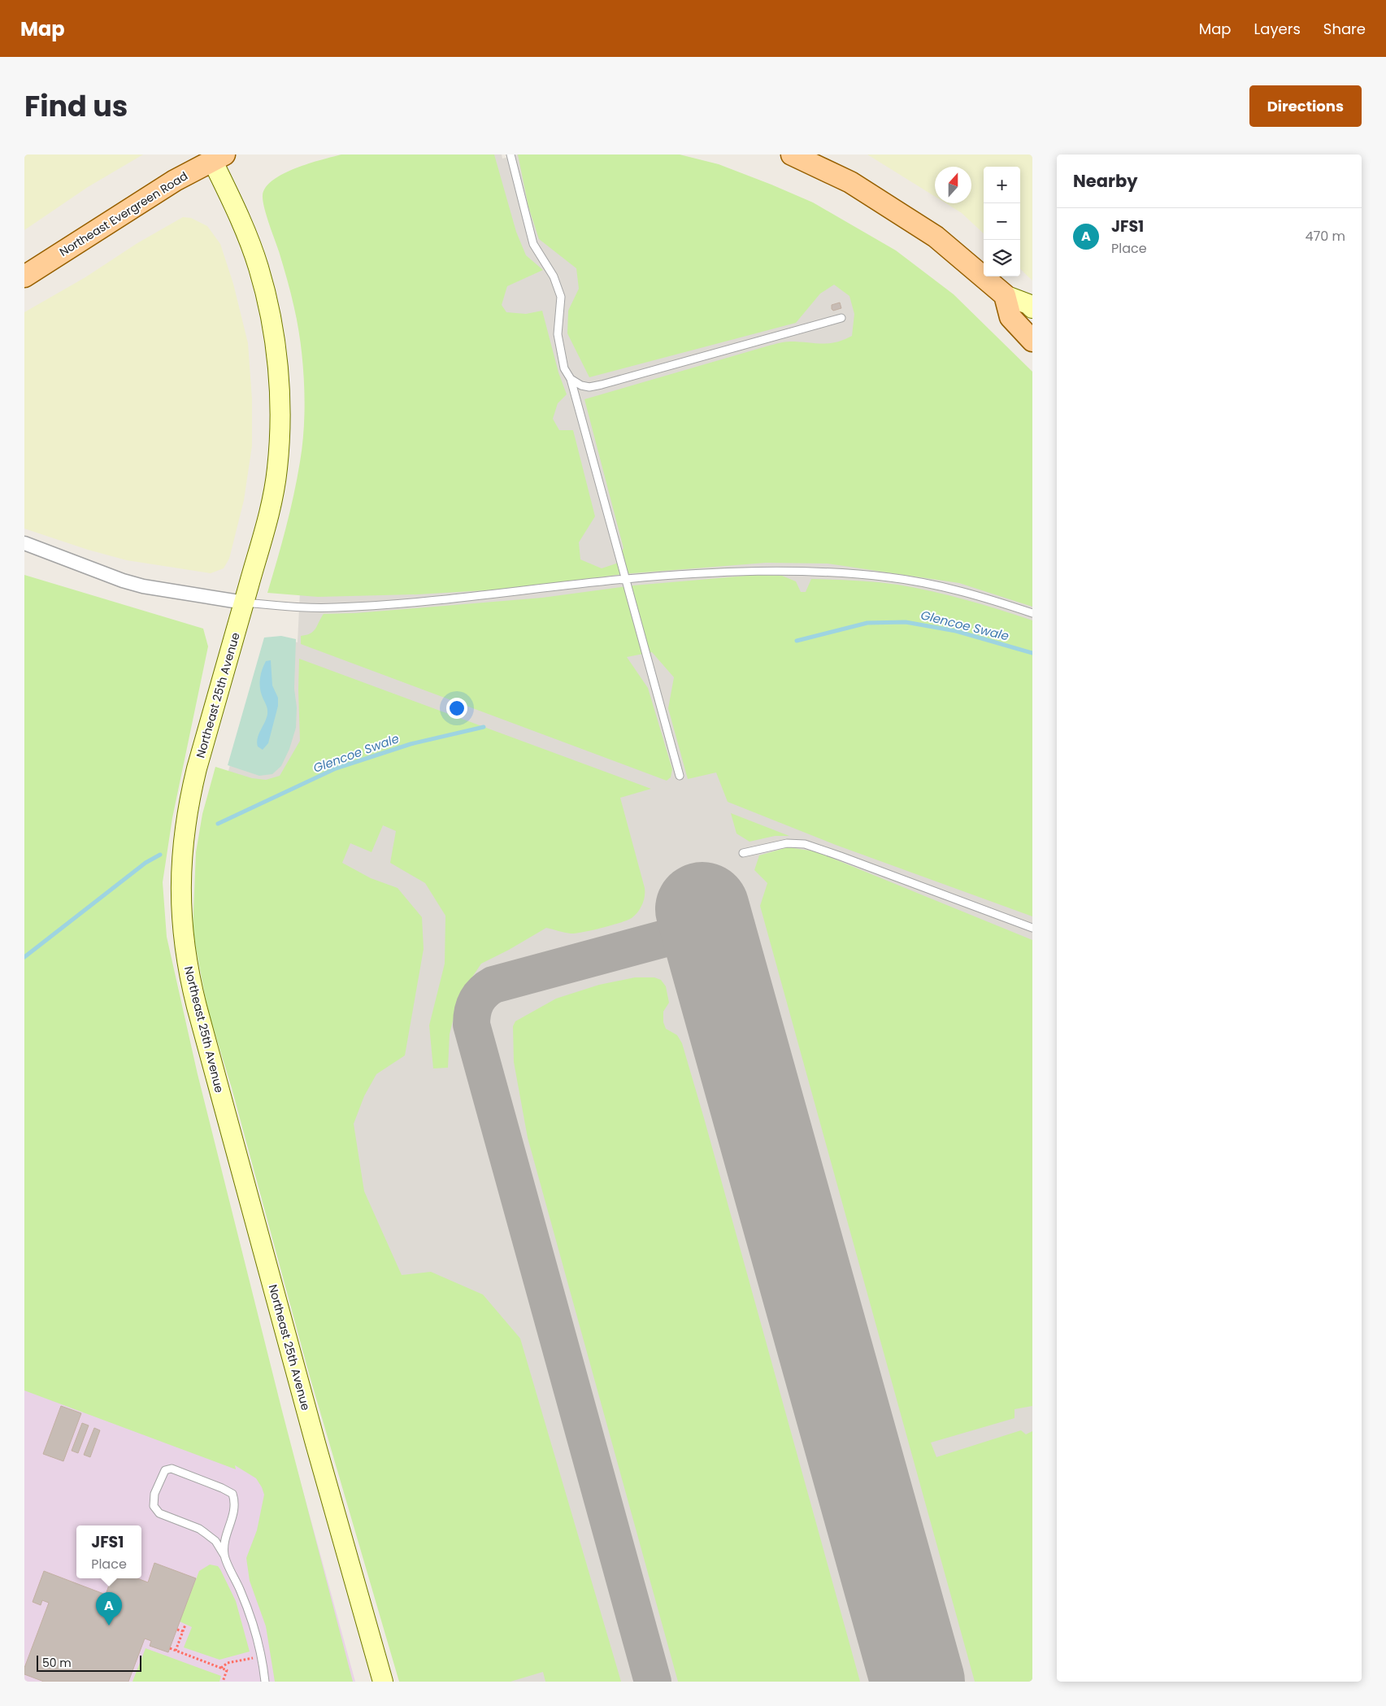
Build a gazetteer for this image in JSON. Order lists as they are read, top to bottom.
{
  "streets": {
    "main road": ["Northeast Evergreen Road", "Northeast 25th Avenue"]
  },
  "crossings": [
    ["Northeast Evergreen Road", "Northeast 25th Avenue"]
  ],
  "water": ["Glencoe Swale"],
  "scale_bar": "50 m",
  "north": "top",
  "page": {
    "header": "Map",
    "nav": ["Map", "Layers", "Share"],
    "title": "Find us",
    "buttons": "Directions",
    "heading": "Nearby",
    "map_buttons": ["+", "−"],
    "list": [
      {
        "mark": "A",
        "name": "JFS1",
        "note": "Place",
        "value": "470 m"
      }
    ],
    "popup": ["JFS1", "Place"],
    "pins": "A",
    "scale": "50 m"
  }
}
